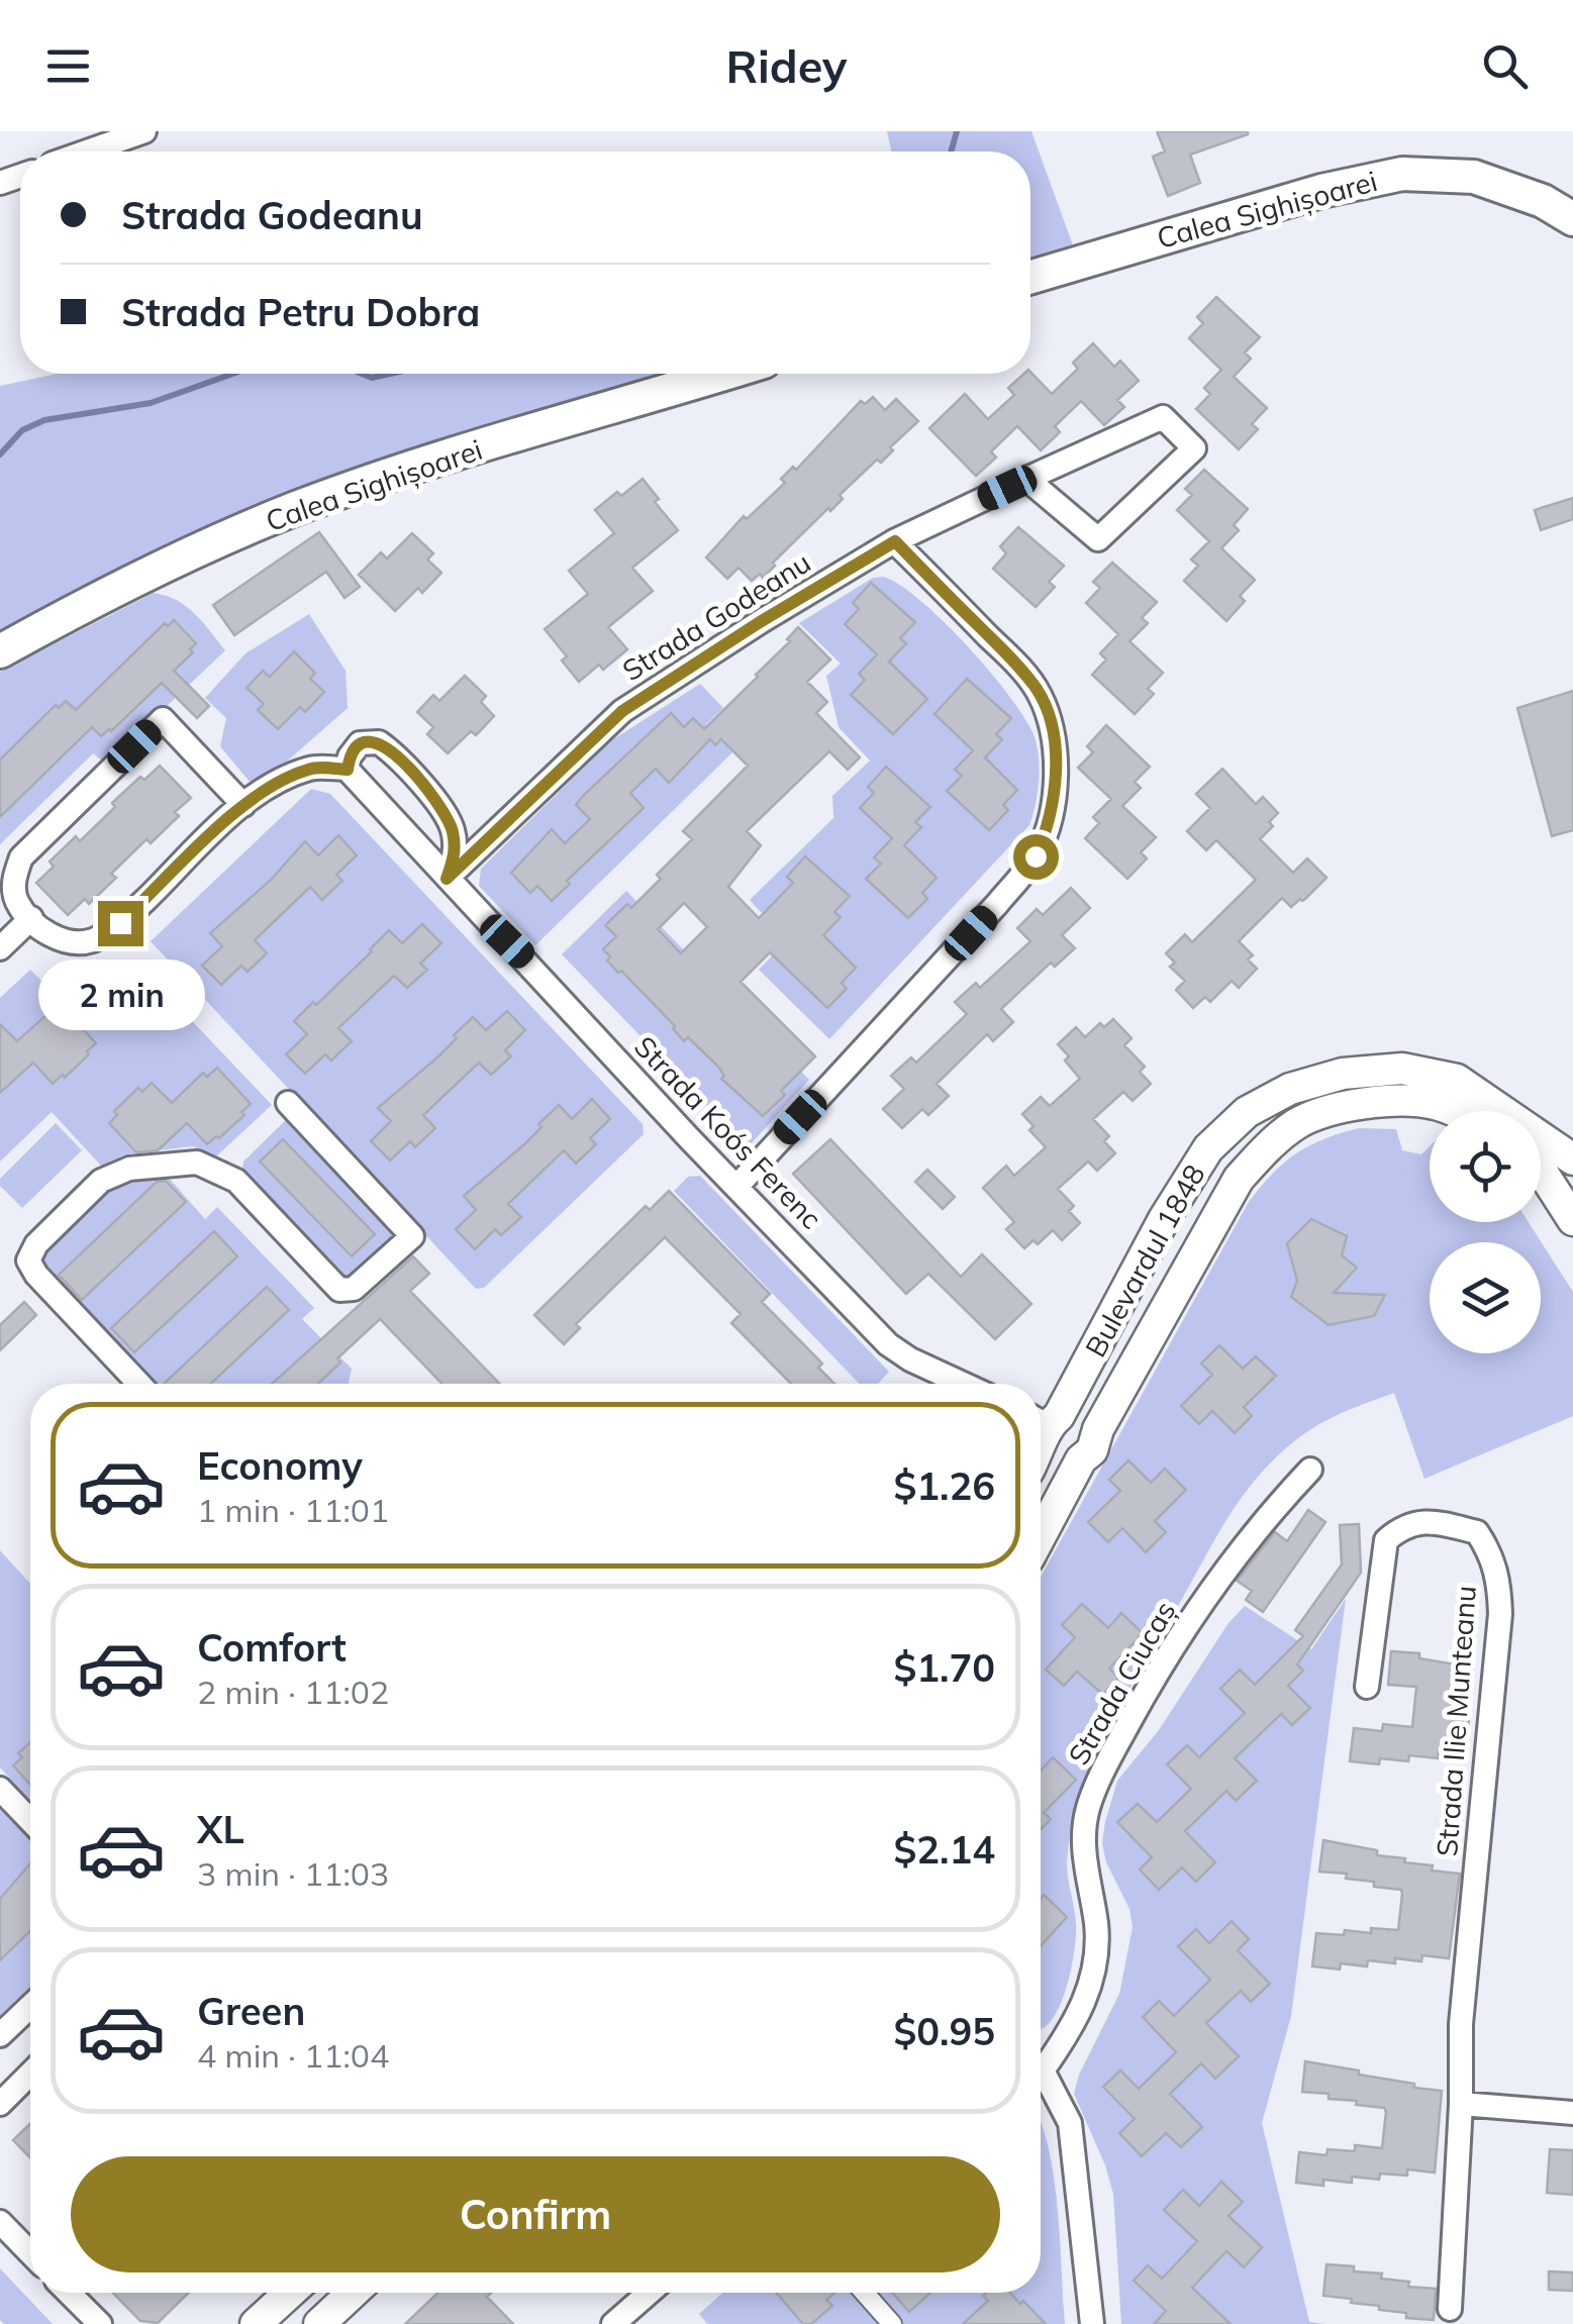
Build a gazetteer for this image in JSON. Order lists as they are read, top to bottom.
{
  "streets": {
    "main road": ["Calea Sighișoarei"],
    "street": [
      "Strada Godeanu",
      "Strada Koós Ferenc",
      "Bulevardul 1848",
      "Strada Ciucaș",
      "Strada Ilie Munteanu"
    ]
  },
  "crossings": [
    ["Strada Godeanu", "Strada Koós Ferenc"]
  ],
  "page": {
    "header": "Ridey",
    "banner": ["Strada Godeanu", "Strada Petru Dobra"],
    "bubble": "2 min",
    "list": [
      {
        "name": "Economy",
        "note": "1 min · 11:01",
        "value": "$1.26"
      },
      {
        "name": "Comfort",
        "note": "2 min · 11:02",
        "value": "$1.70"
      },
      {
        "name": "XL",
        "note": "3 min · 11:03",
        "value": "$2.14"
      },
      {
        "name": "Green",
        "note": "4 min · 11:04",
        "value": "$0.95"
      }
    ],
    "buttons": "Confirm"
  }
}
